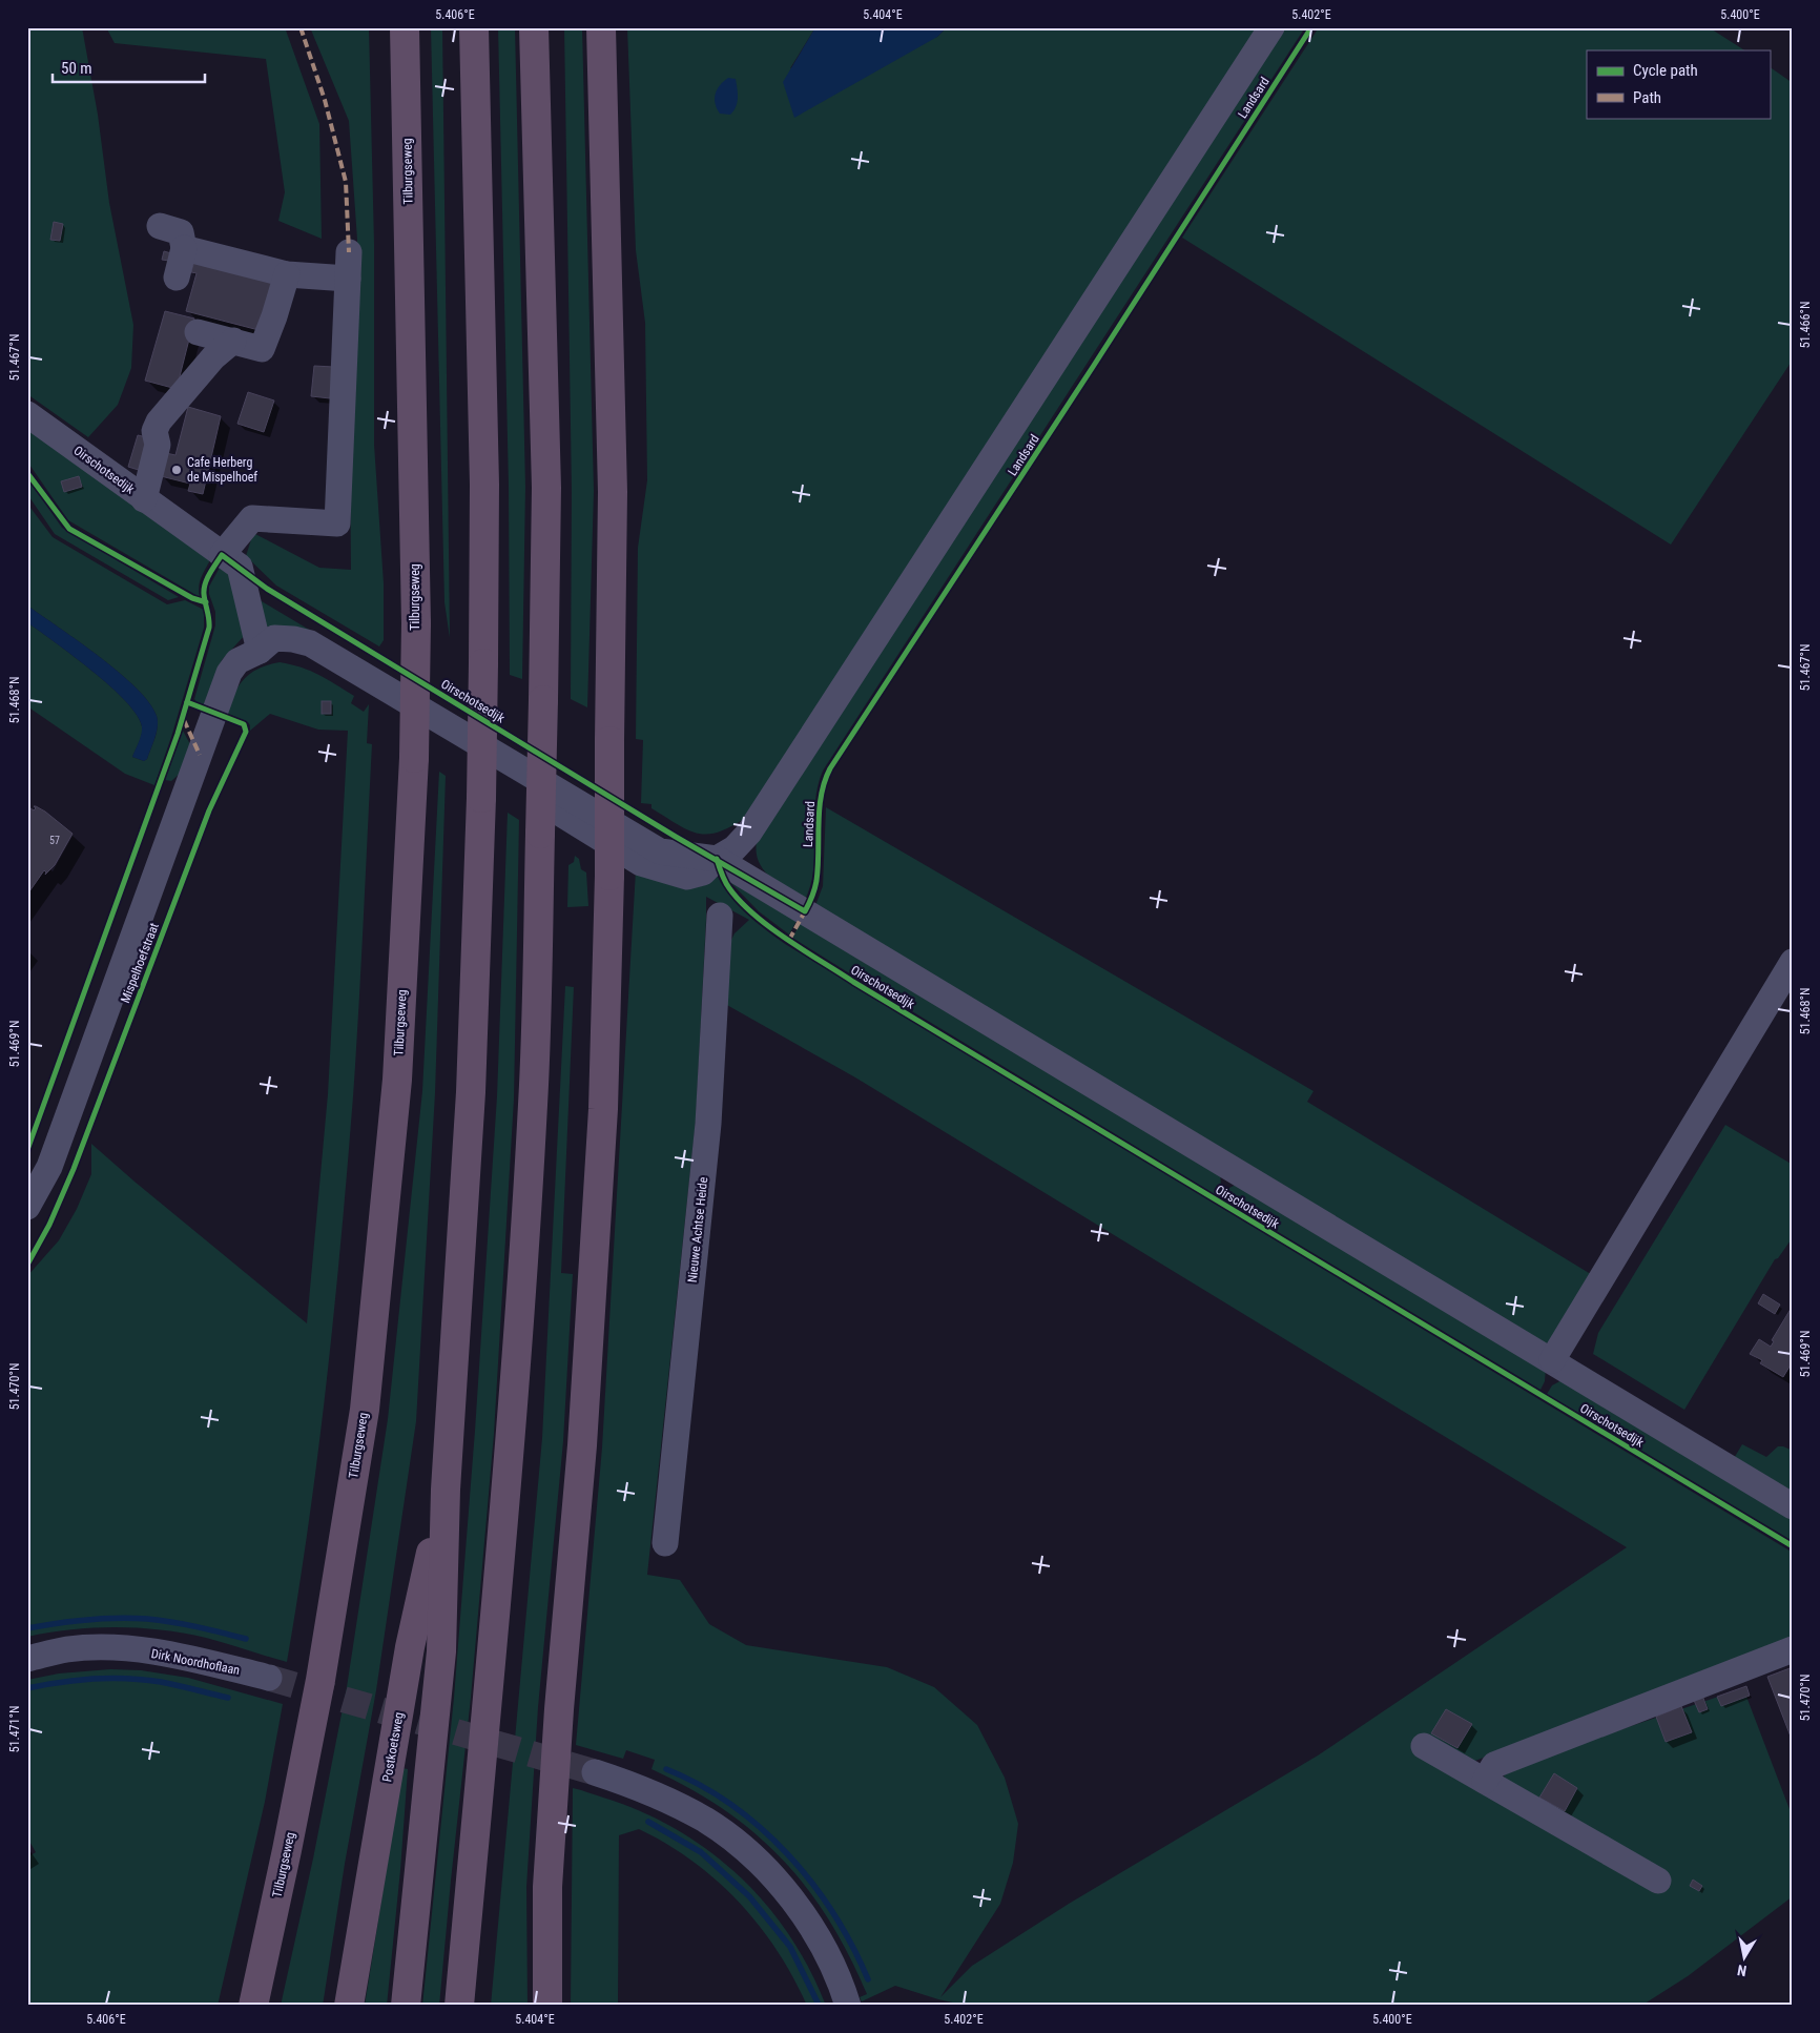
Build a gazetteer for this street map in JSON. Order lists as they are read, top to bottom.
{
  "streets": {
    "highway": ["Tilburgseweg", "Postkoetsweg"],
    "street": [
      "Landsard",
      "Oirschotsedijk",
      "Mispelhoefstraat",
      "Nieuwe Achtse Heide",
      "Dirk Noordhoflaan"
    ]
  },
  "crossings": [
    ["Landsard", "Oirschotsedijk"]
  ],
  "places": ["Cafe Herberg de Mispelhoef"],
  "house_numbers": ["57"],
  "legend": ["Cycle path", "Path"],
  "scale_bar": "50 m",
  "north": "bottom",
  "coordinates": [
    "5.406°E",
    "5.404°E",
    "5.402°E",
    "5.400°E",
    "51.466°N",
    "51.467°N",
    "51.468°N",
    "51.469°N",
    "51.470°N",
    "51.471°N"
  ]
}
